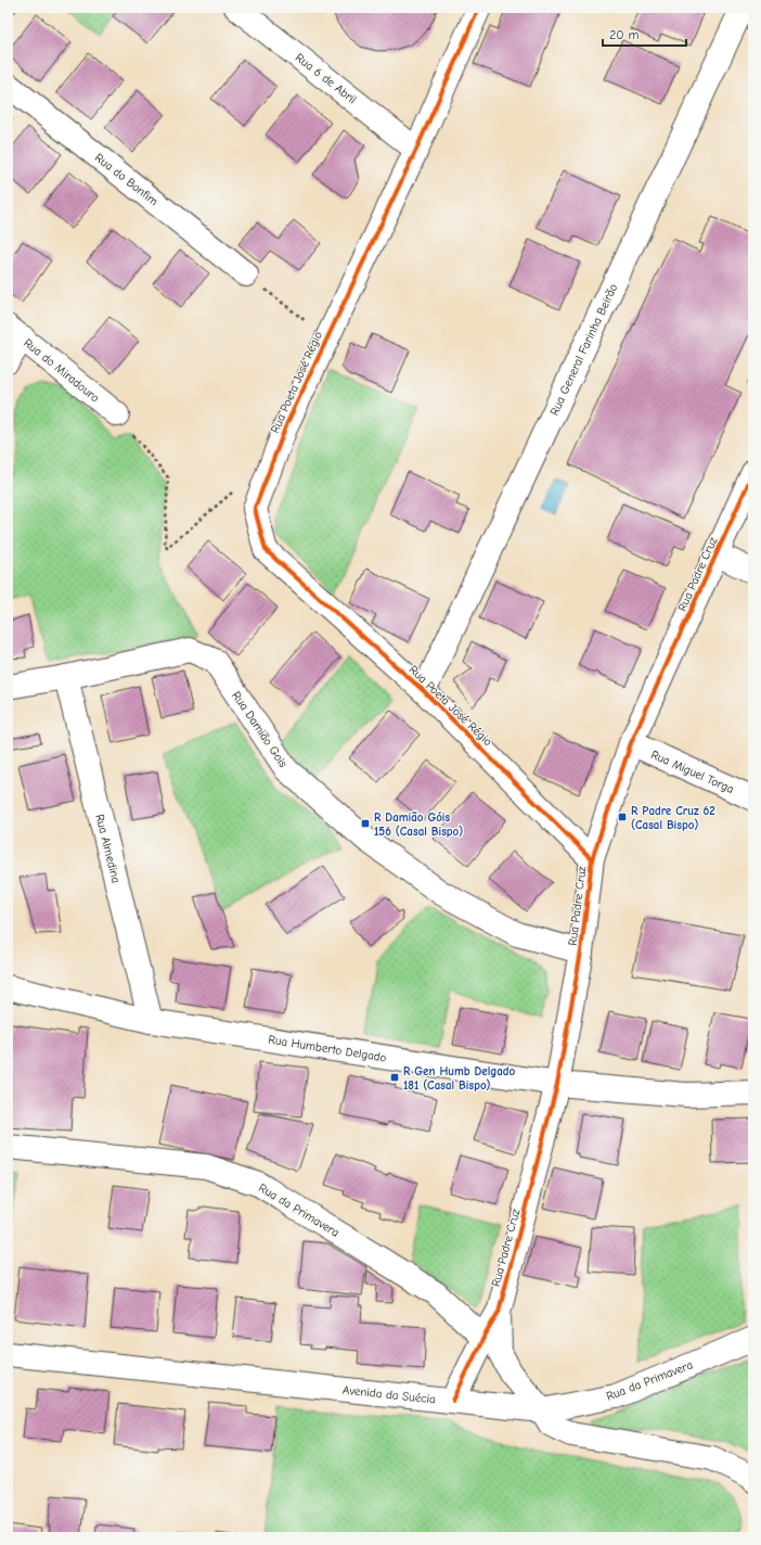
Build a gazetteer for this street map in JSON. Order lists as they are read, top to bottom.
{
  "streets": {
    "street": [
      "Rua 6 de Abril",
      "Rua do Bonfim",
      "Rua General Farinha Beirão",
      "Rua do Miradouro",
      "Rua Poeta José Régio",
      "Rua Padre Cruz",
      "Rua Damião Gois",
      "Rua Miguel Torga",
      "Rua Almedina",
      "Rua Humberto Delgado",
      "Rua da Primavera",
      "Avenida da Suécia"
    ]
  },
  "crossings": [
    ["Rua 6 de Abril", "Rua Poeta José Régio"],
    ["Rua General Farinha Beirão", "Rua Poeta José Régio"],
    ["Rua Poeta José Régio", "Rua Padre Cruz"],
    ["Rua Padre Cruz", "Rua Damião Gois"],
    ["Rua Padre Cruz", "Rua Miguel Torga"],
    ["Rua Padre Cruz", "Rua Humberto Delgado"],
    ["Rua Damião Gois", "Rua Almedina"],
    ["Rua Almedina", "Rua Humberto Delgado"],
    ["Rua da Primavera", "Avenida da Suécia"]
  ],
  "places": {
    "transit": ["R Padre Cruz 62 (Casal Bispo)", "R Damião Góis 156 (Casal Bispo)", "R Gen Humb Delgado 181 (Casal Bispo)"]
  },
  "scale_bar": "20 m"
}
